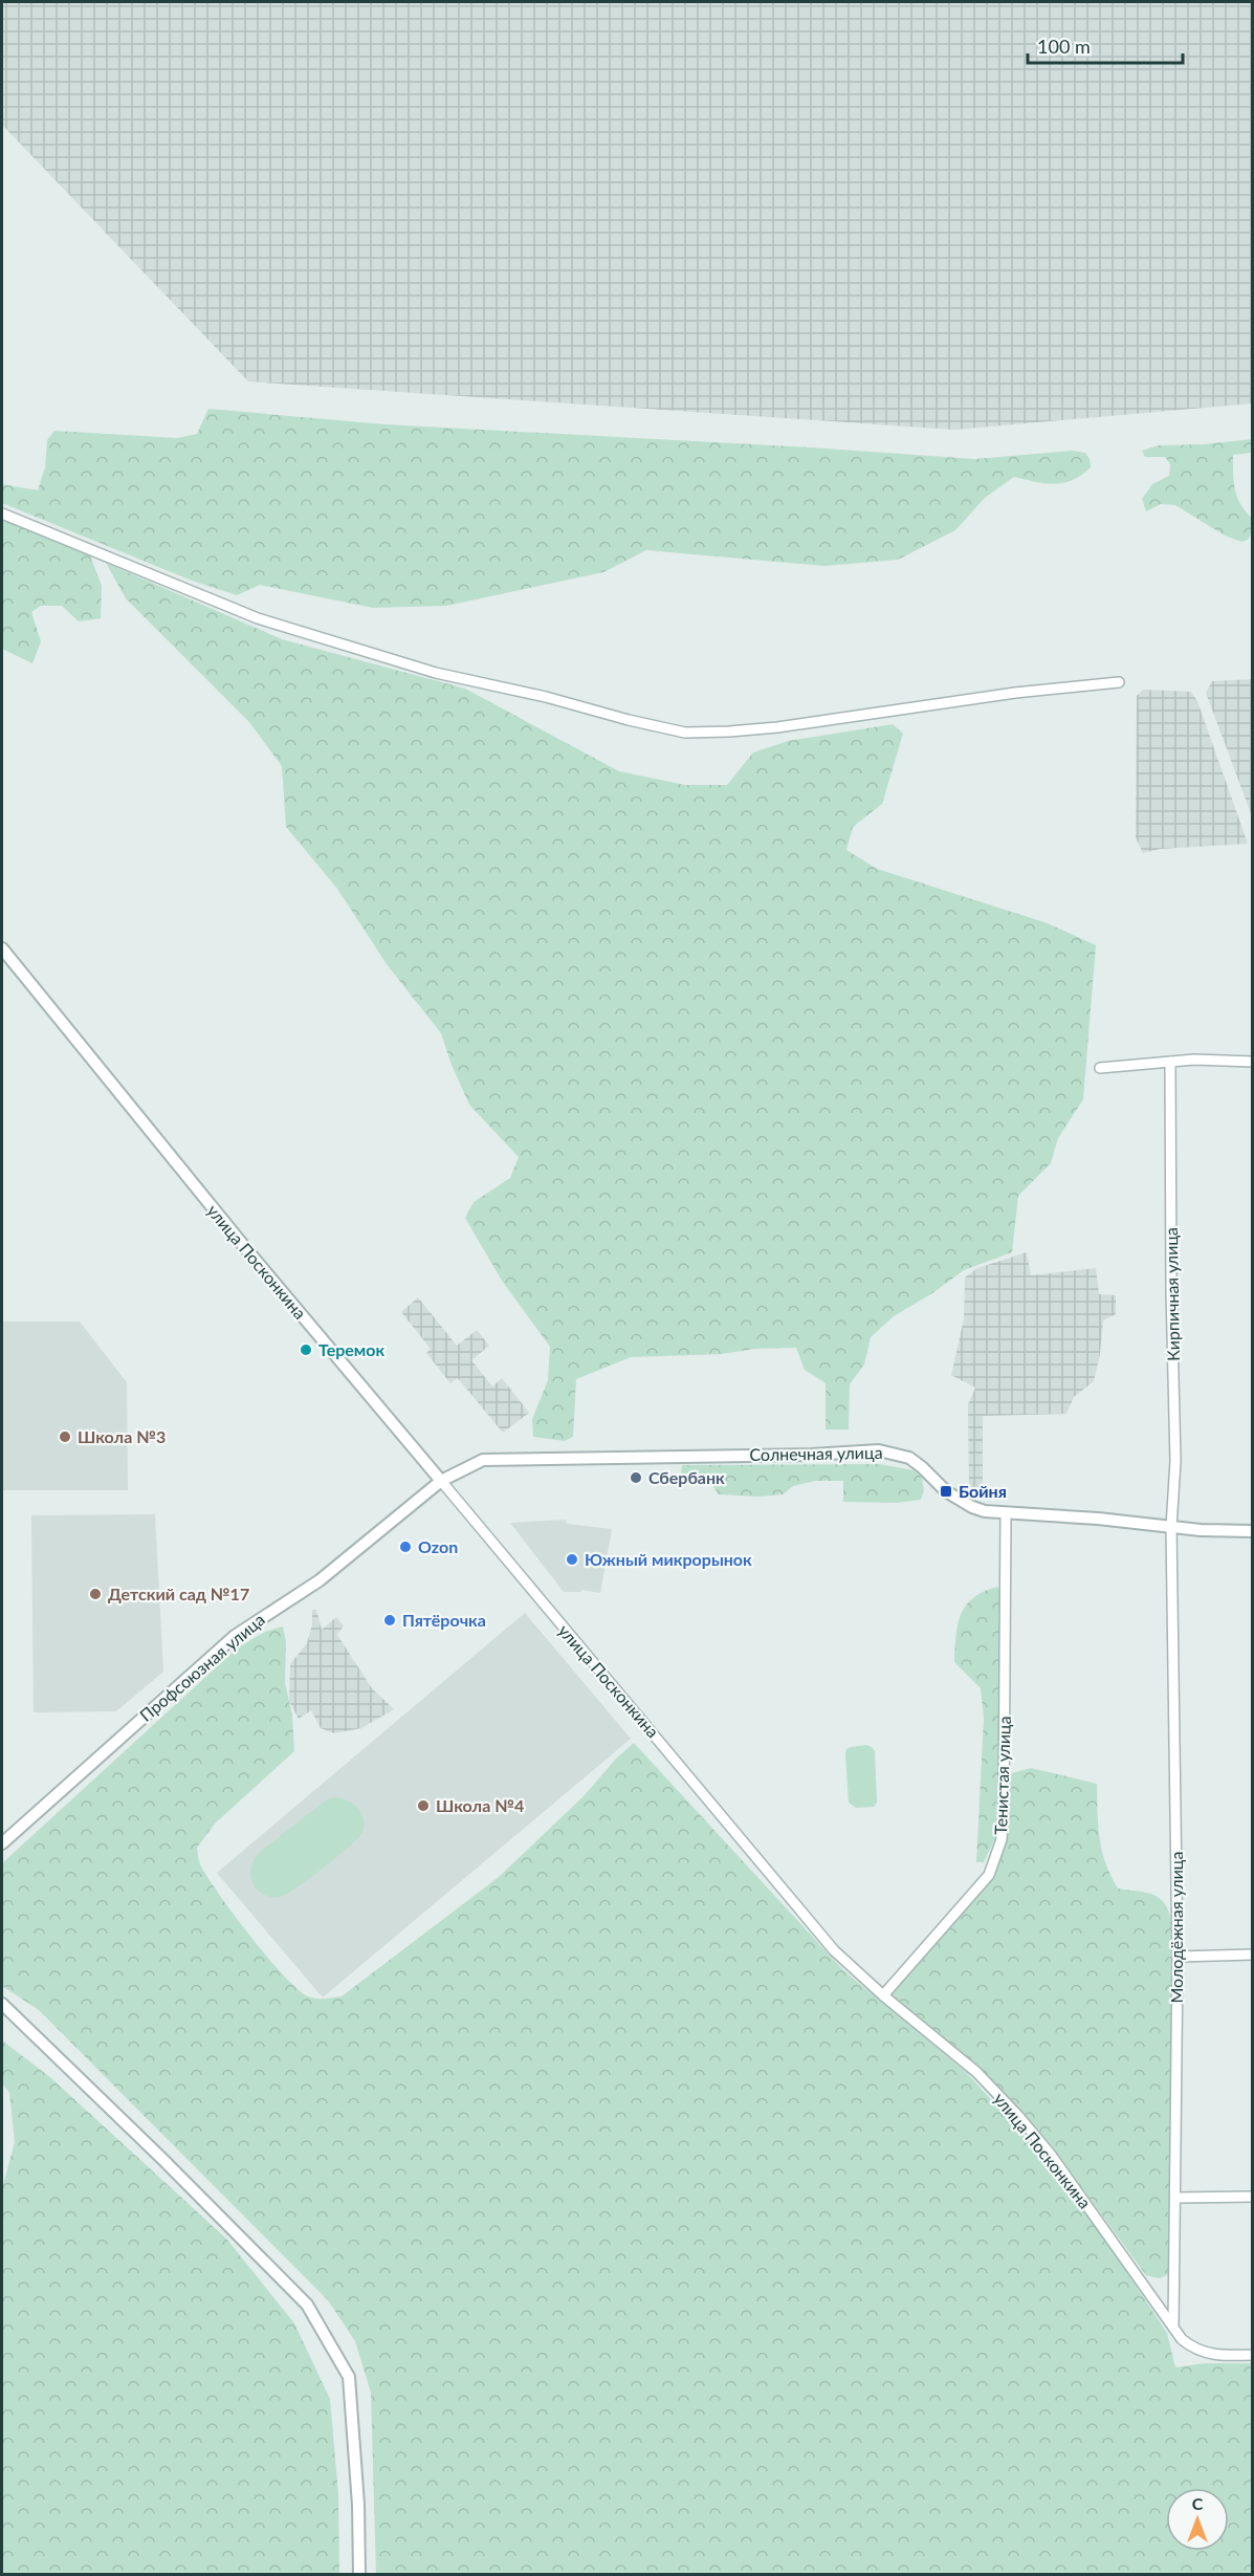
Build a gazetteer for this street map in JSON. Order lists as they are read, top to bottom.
{
  "streets": {
    "street": [
      "улица Посконкина",
      "Кирпичная улица",
      "Солнечная улица",
      "Профсоюзная улица",
      "Тенистая улица",
      "Молодёжная улица"
    ]
  },
  "crossings": [
    ["улица Посконкина", "Солнечная улица"],
    ["улица Посконкина", "Профсоюзная улица"],
    ["улица Посконкина", "Тенистая улица"],
    ["улица Посконкина", "Молодёжная улица"],
    ["Кирпичная улица", "Солнечная улица"],
    ["Кирпичная улица", "Молодёжная улица"],
    ["Солнечная улица", "Профсоюзная улица"],
    ["Солнечная улица", "Тенистая улица"],
    ["Солнечная улица", "Молодёжная улица"]
  ],
  "places": {
    "other": [
      "Теремок",
      "Школа №3",
      "Сбербанк",
      "Ozon",
      "Южный микрорынок",
      "Детский сад №17",
      "Пятёрочка",
      "Школа №4"
    ],
    "transit": ["Бойня"]
  },
  "scale_bar": "100 m",
  "north": "top"
}
